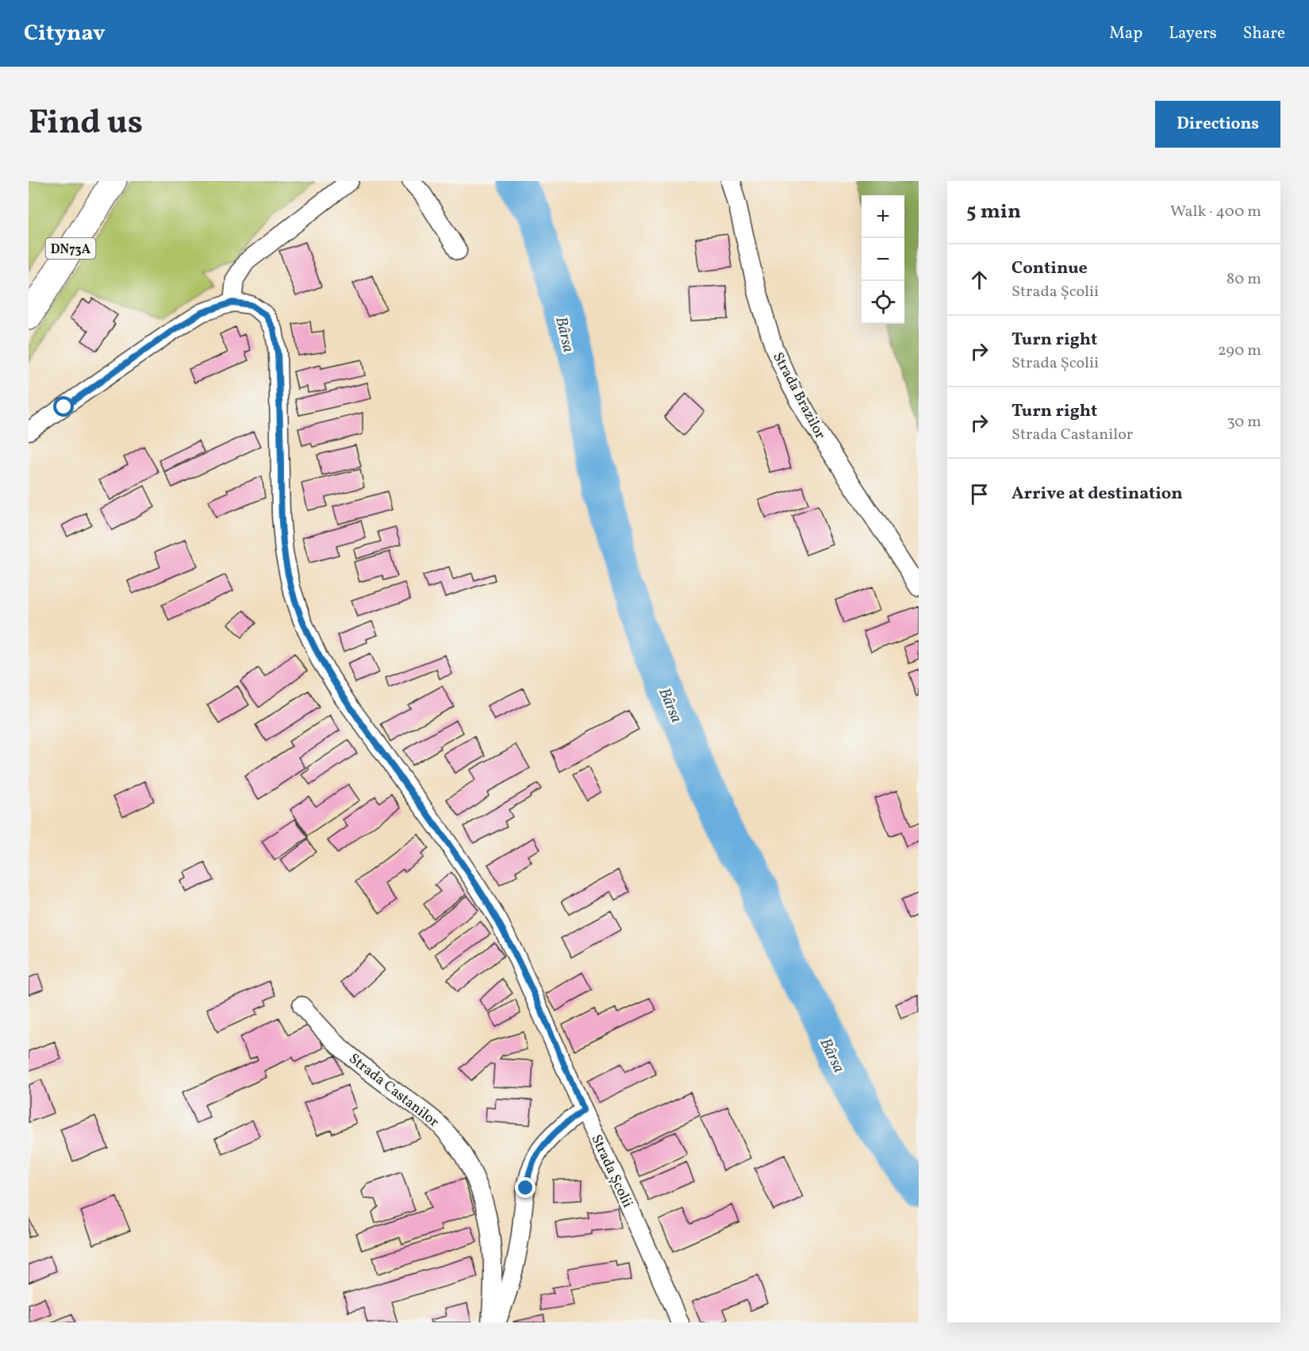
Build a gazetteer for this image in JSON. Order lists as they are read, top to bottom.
{
  "streets": {
    "main road": ["DN73A"],
    "street": ["Strada Brazilor", "Strada Castanilor", "Strada Școlii"]
  },
  "water": ["Bârsa"],
  "page": {
    "header": "Citynav",
    "nav": ["Map", "Layers", "Share"],
    "title": "Find us",
    "buttons": "Directions",
    "heading": ["5 min", "Walk · 400 m"],
    "map_buttons": ["+", "−"],
    "list": [
      ["Continue", "Strada Școlii", "80 m"],
      ["Turn right", "Strada Școlii", "290 m"],
      ["Turn right", "Strada Castanilor", "30 m"],
      "Arrive at destination"
    ]
  }
}
